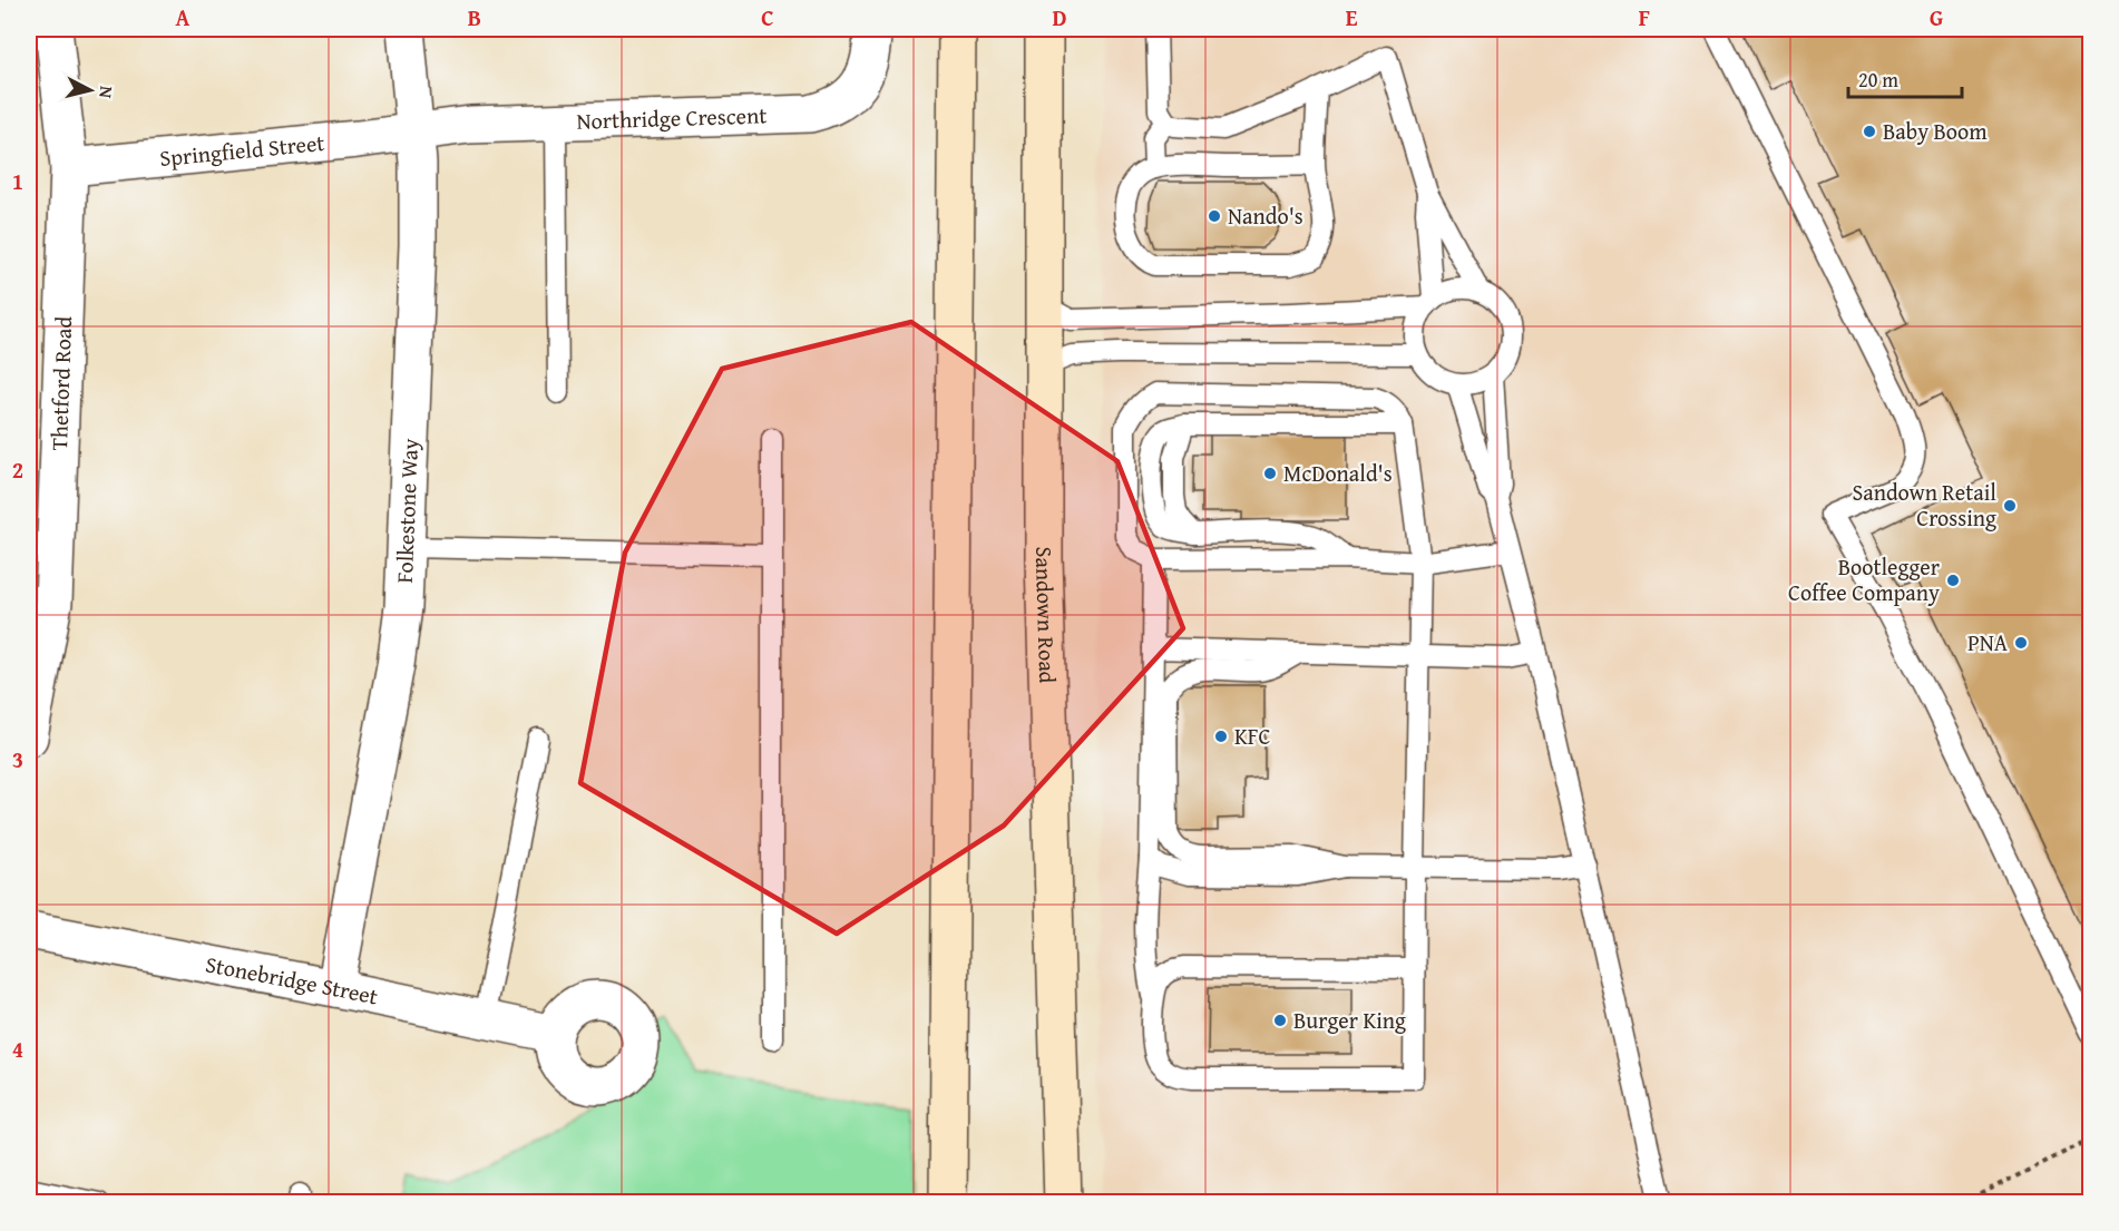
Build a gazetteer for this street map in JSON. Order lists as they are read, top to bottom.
{
  "streets": {
    "main road": ["Sandown Road"],
    "street": [
      "Northridge Crescent",
      "Springfield Street",
      "Thetford Road",
      "Folkestone Way",
      "Stonebridge Street"
    ]
  },
  "crossings": [
    ["Northridge Crescent", "Springfield Street"],
    ["Northridge Crescent", "Folkestone Way"],
    ["Springfield Street", "Thetford Road"],
    ["Springfield Street", "Folkestone Way"],
    ["Folkestone Way", "Stonebridge Street"]
  ],
  "places": [
    "Baby Boom",
    "Nando's",
    "McDonald's",
    "Sandown Retail Crossing",
    "Bootlegger Coffee Company",
    "PNA",
    "KFC",
    "Burger King"
  ],
  "scale_bar": "20 m",
  "north": "right",
  "grid": {
    "columns": [
      "A",
      "B",
      "C",
      "D",
      "E",
      "F",
      "G"
    ],
    "rows": [
      "1",
      "2",
      "3",
      "4"
    ]
  }
}
